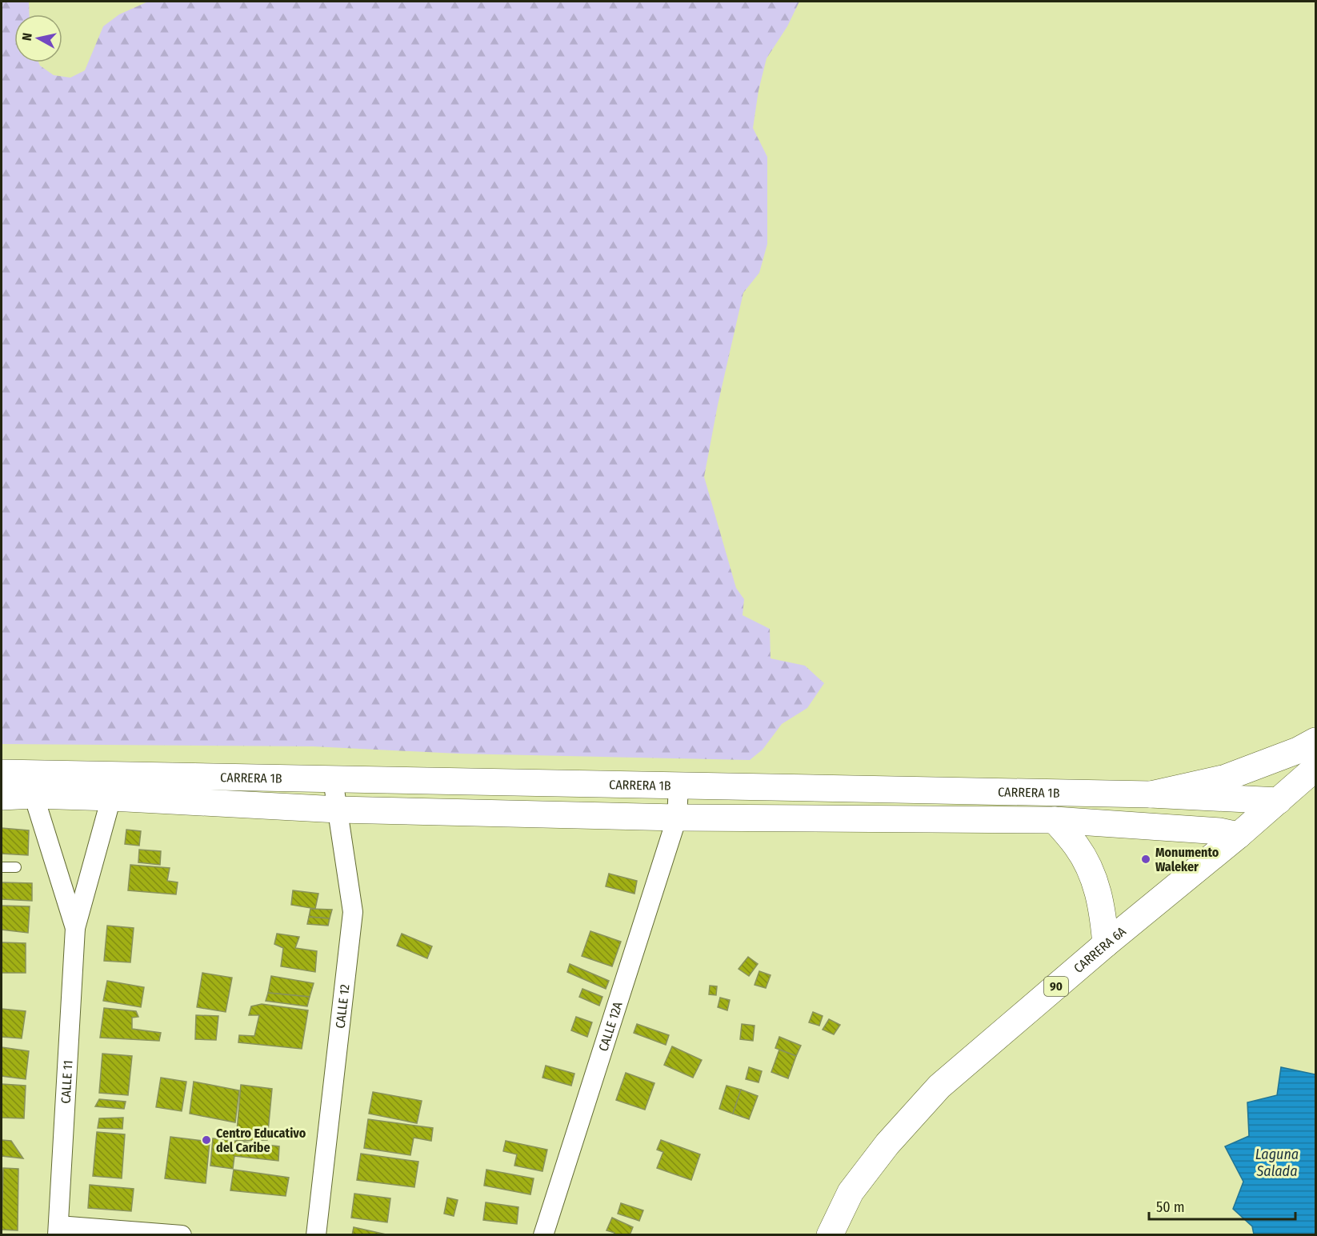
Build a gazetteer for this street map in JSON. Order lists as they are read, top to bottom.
{
  "streets": {
    "main road": ["CARRERA 1B", "CARRERA 6A", "90"],
    "street": ["CALLE 12", "CALLE 12A", "CALLE 11"]
  },
  "crossings": [
    ["CARRERA 1B", "CARRERA 6A"],
    ["CARRERA 1B", "CALLE 12"],
    ["CARRERA 1B", "CALLE 12A"]
  ],
  "water": ["Laguna Salada"],
  "places": ["Monumento Waleker", "Centro Educativo del Caribe"],
  "scale_bar": "50 m",
  "north": "left"
}
